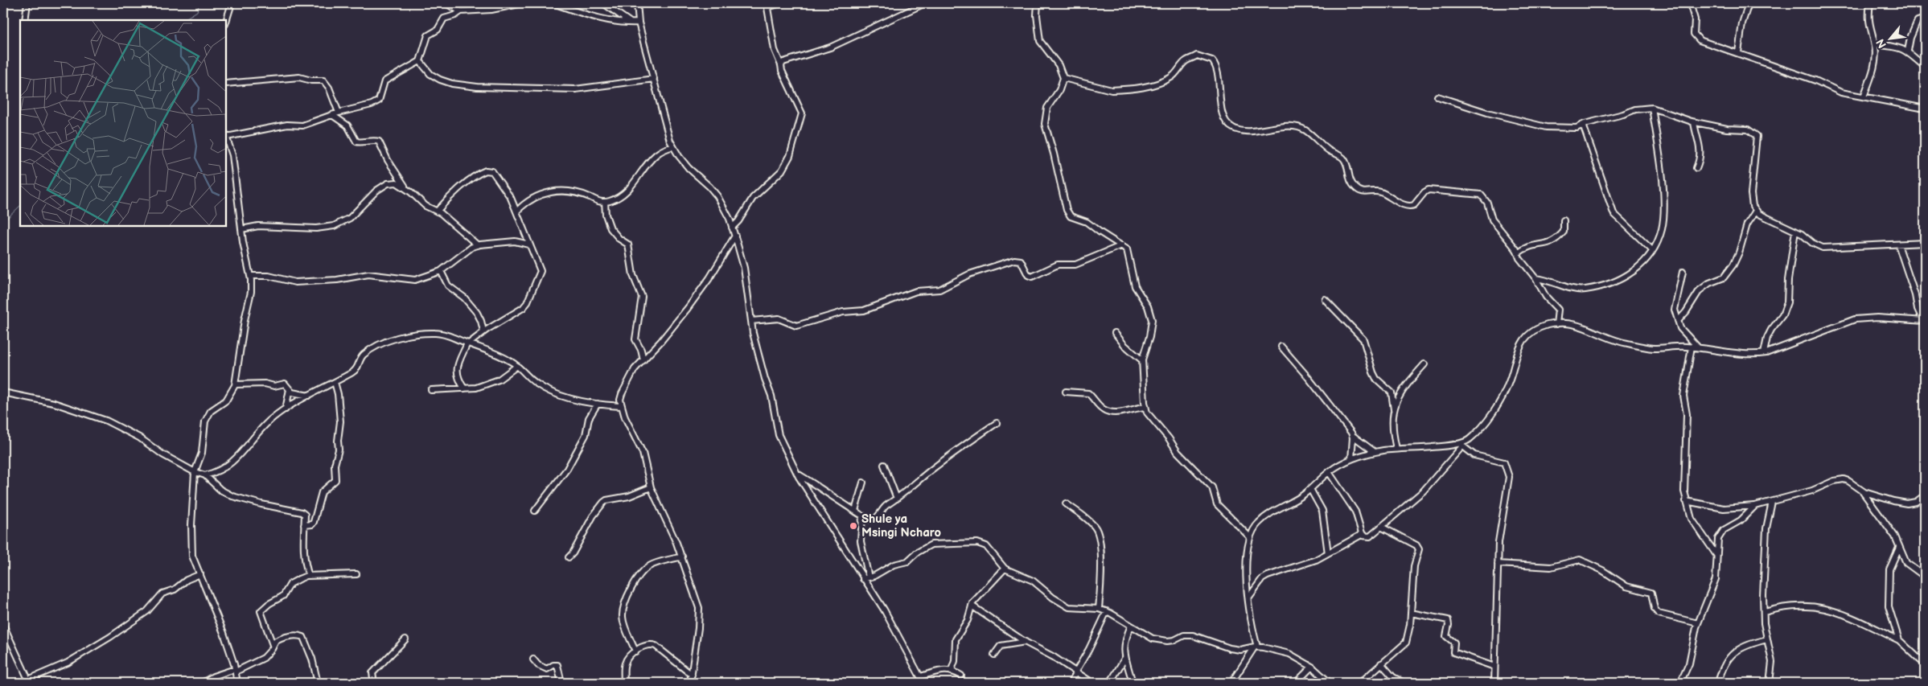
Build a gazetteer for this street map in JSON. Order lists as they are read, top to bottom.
{
  "places": ["Shule ya Msingi Ncharo"],
  "north": "bottom left"
}
